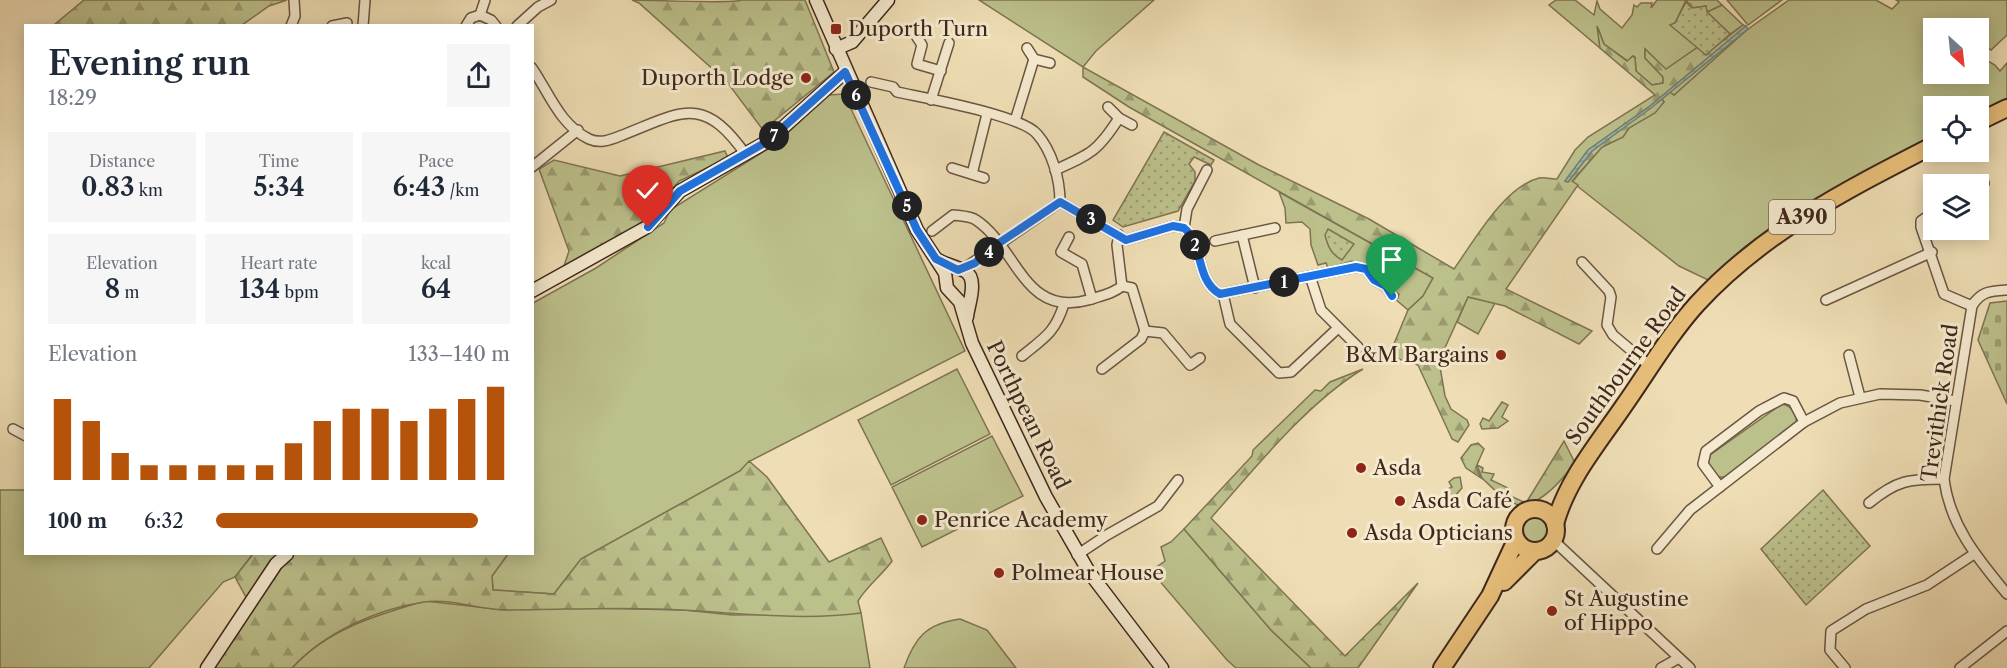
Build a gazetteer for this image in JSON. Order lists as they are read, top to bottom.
{
  "streets": {
    "highway": ["A390", "Southbourne Road"],
    "street": ["Trevithick Road", "Porthpean Road"]
  },
  "crossings": [
    ["A390", "Southbourne Road"]
  ],
  "places": {
    "transit": ["Duporth Turn"],
    "other": [
      "Duporth Lodge",
      "B&M Bargains",
      "Asda",
      "Asda Café",
      "Penrice Academy",
      "Asda Opticians",
      "Polmear House",
      "St Augustine of Hippo"
    ]
  },
  "north": "bottom right",
  "page": {
    "heading": ["Evening run", "18:29"],
    "pins": [
      "6",
      "7",
      "5",
      "3",
      "2",
      "4",
      "1"
    ],
    "stats": [
      ["Distance", "0.83 km"],
      ["Time", "5:34"],
      ["Pace", "6:43 /km"],
      ["Elevation", "8 m"],
      ["Heart rate", "134 bpm"],
      ["kcal", "64"]
    ],
    "chart": ["Elevation", "133–140 m"],
    "list": [
      {
        "name": "100 m",
        "note": "6:32"
      }
    ]
  }
}
